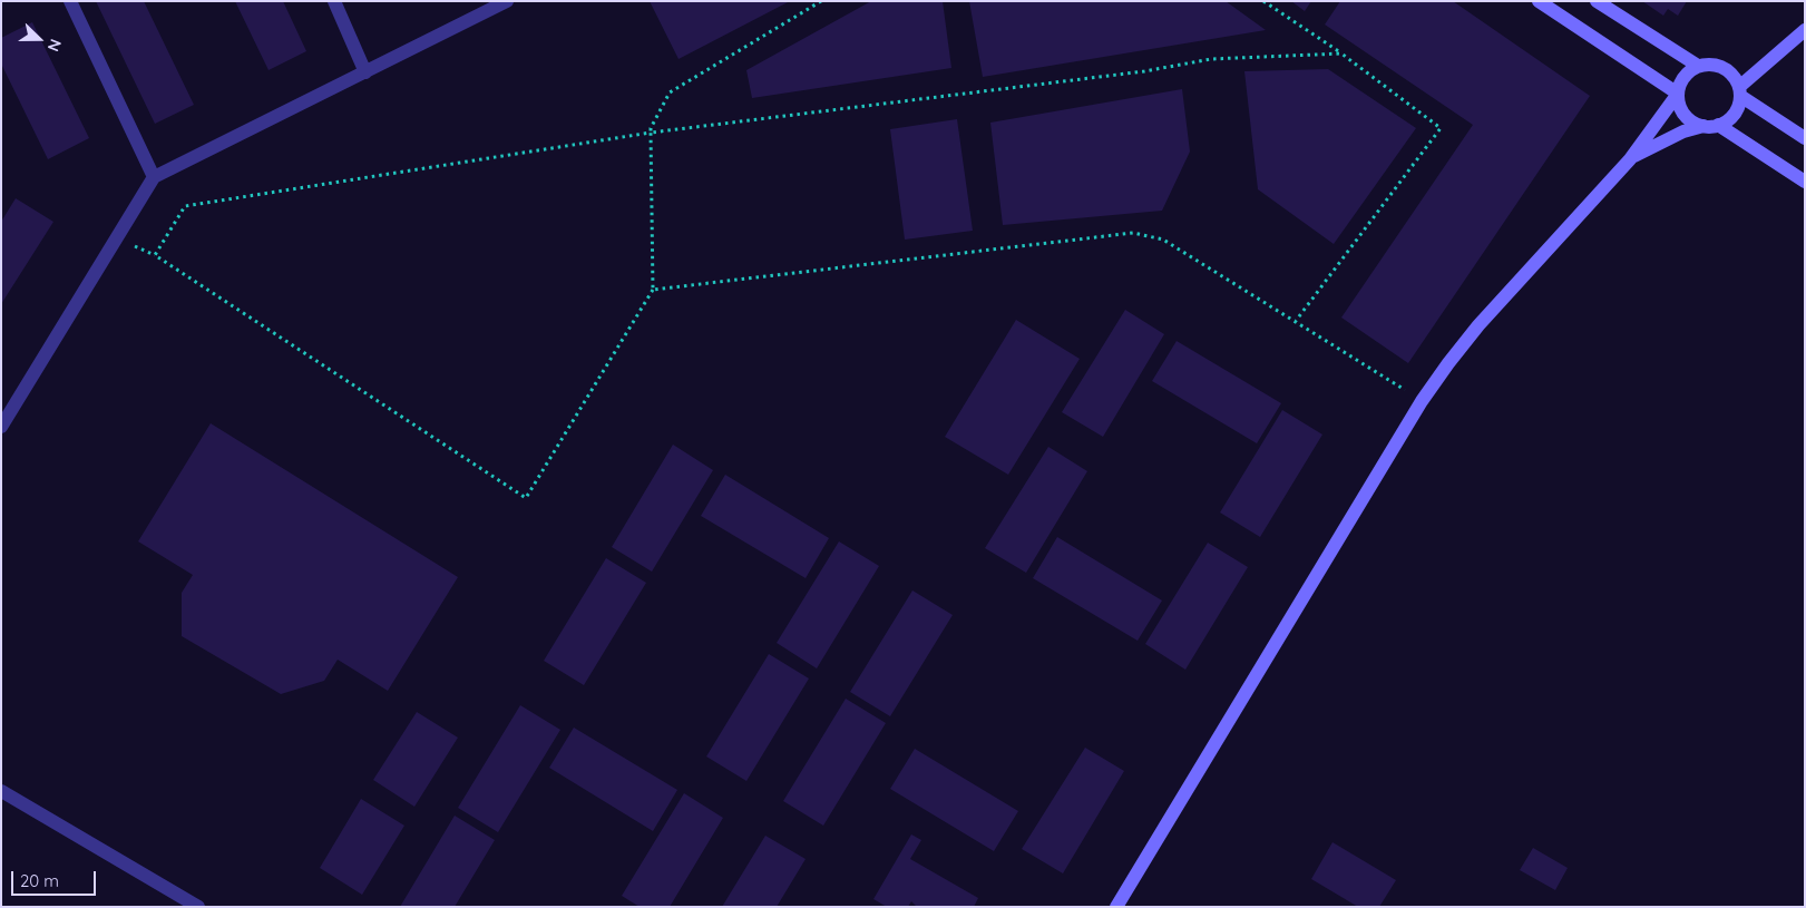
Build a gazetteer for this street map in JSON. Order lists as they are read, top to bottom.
{
  "scale_bar": "20 m",
  "north": "right"
}
